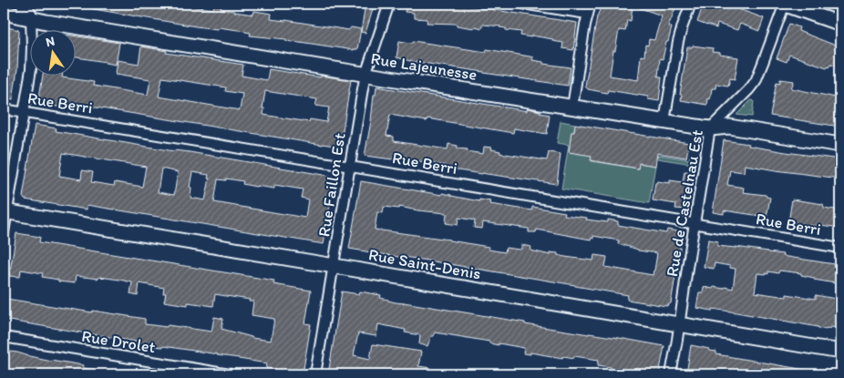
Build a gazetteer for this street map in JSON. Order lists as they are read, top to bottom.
{
  "streets": {
    "main road": ["Rue Lajeunesse", "Rue Saint-Denis"],
    "street": [
      "Rue Berri",
      "Rue Faillon Est",
      "Rue de Castelnau Est",
      "Rue Drolet"
    ]
  },
  "crossings": [
    ["Rue Lajeunesse", "Rue Faillon Est"],
    ["Rue Lajeunesse", "Rue de Castelnau Est"],
    ["Rue Berri", "Rue Faillon Est"],
    ["Rue Berri", "Rue de Castelnau Est"],
    ["Rue Faillon Est", "Rue Saint-Denis"],
    ["Rue de Castelnau Est", "Rue Saint-Denis"]
  ],
  "north": "top"
}
